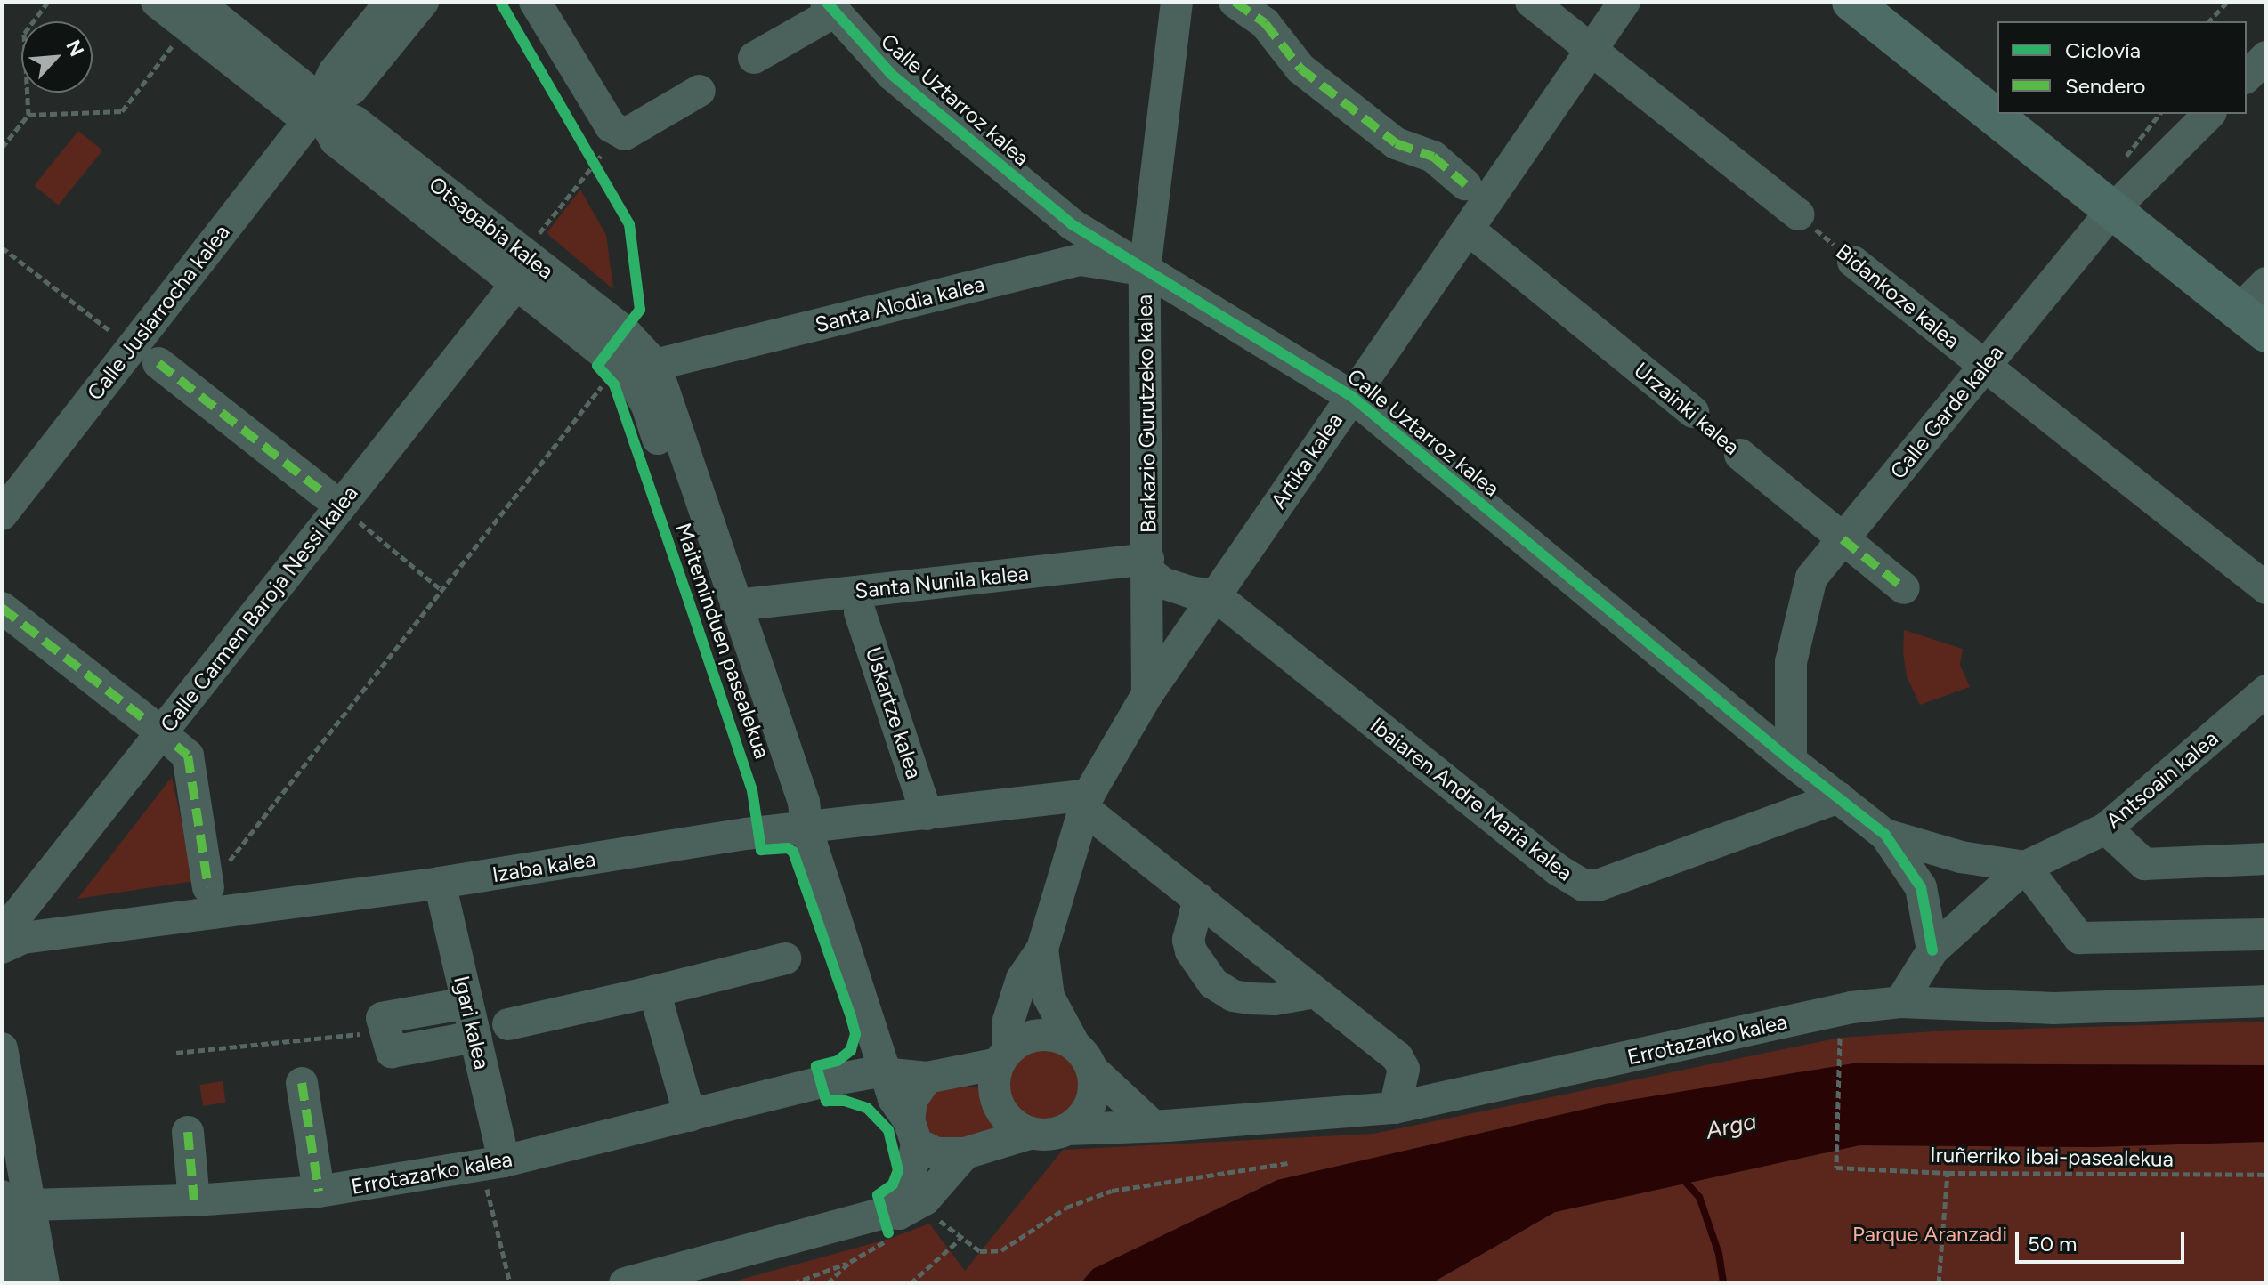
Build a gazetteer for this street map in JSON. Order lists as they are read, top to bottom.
{
  "streets": {
    "street": [
      "Calle Uztarroz kalea",
      "Otsagabia kalea",
      "Bidankoze kalea",
      "Santa Alodia kalea",
      "Calle Juslarrocha kalea",
      "Urzainki kalea",
      "Calle Garde kalea",
      "Barkazio Gurutzeko kalea",
      "Artika kalea",
      "Santa Nunila kalea",
      "Calle Carmen Baroja Nessi kalea",
      "Maiteminduen pasealekua",
      "Uskartze kalea",
      "Antsoain kalea",
      "Ibaiaren Andre Maria kalea",
      "Izaba kalea",
      "Igari kalea",
      "Errotazarko kalea"
    ],
    "path": ["Iruñerriko ibai-pasealekua"]
  },
  "crossings": [
    ["Calle Uztarroz kalea", "Santa Alodia kalea"],
    ["Calle Uztarroz kalea", "Calle Garde kalea"],
    ["Calle Uztarroz kalea", "Barkazio Gurutzeko kalea"],
    ["Calle Uztarroz kalea", "Artika kalea"],
    ["Calle Uztarroz kalea", "Antsoain kalea"],
    ["Calle Uztarroz kalea", "Ibaiaren Andre Maria kalea"],
    ["Otsagabia kalea", "Santa Alodia kalea"],
    ["Otsagabia kalea", "Calle Juslarrocha kalea"],
    ["Otsagabia kalea", "Calle Carmen Baroja Nessi kalea"],
    ["Otsagabia kalea", "Maiteminduen pasealekua"],
    ["Bidankoze kalea", "Calle Garde kalea"],
    ["Santa Alodia kalea", "Barkazio Gurutzeko kalea"],
    ["Santa Alodia kalea", "Maiteminduen pasealekua"],
    ["Urzainki kalea", "Calle Garde kalea"],
    ["Urzainki kalea", "Artika kalea"],
    ["Barkazio Gurutzeko kalea", "Artika kalea"],
    ["Barkazio Gurutzeko kalea", "Santa Nunila kalea"],
    ["Artika kalea", "Ibaiaren Andre Maria kalea"],
    ["Artika kalea", "Izaba kalea"],
    ["Artika kalea", "Errotazarko kalea"],
    ["Santa Nunila kalea", "Maiteminduen pasealekua"],
    ["Maiteminduen pasealekua", "Izaba kalea"],
    ["Maiteminduen pasealekua", "Errotazarko kalea"],
    ["Uskartze kalea", "Izaba kalea"],
    ["Antsoain kalea", "Errotazarko kalea"],
    ["Izaba kalea", "Igari kalea"],
    ["Igari kalea", "Errotazarko kalea"]
  ],
  "water": ["Arga"],
  "parks": ["Parque Aranzadi"],
  "legend": ["Ciclovía", "Sendero"],
  "scale_bar": "50 m",
  "north": "top right"
}
